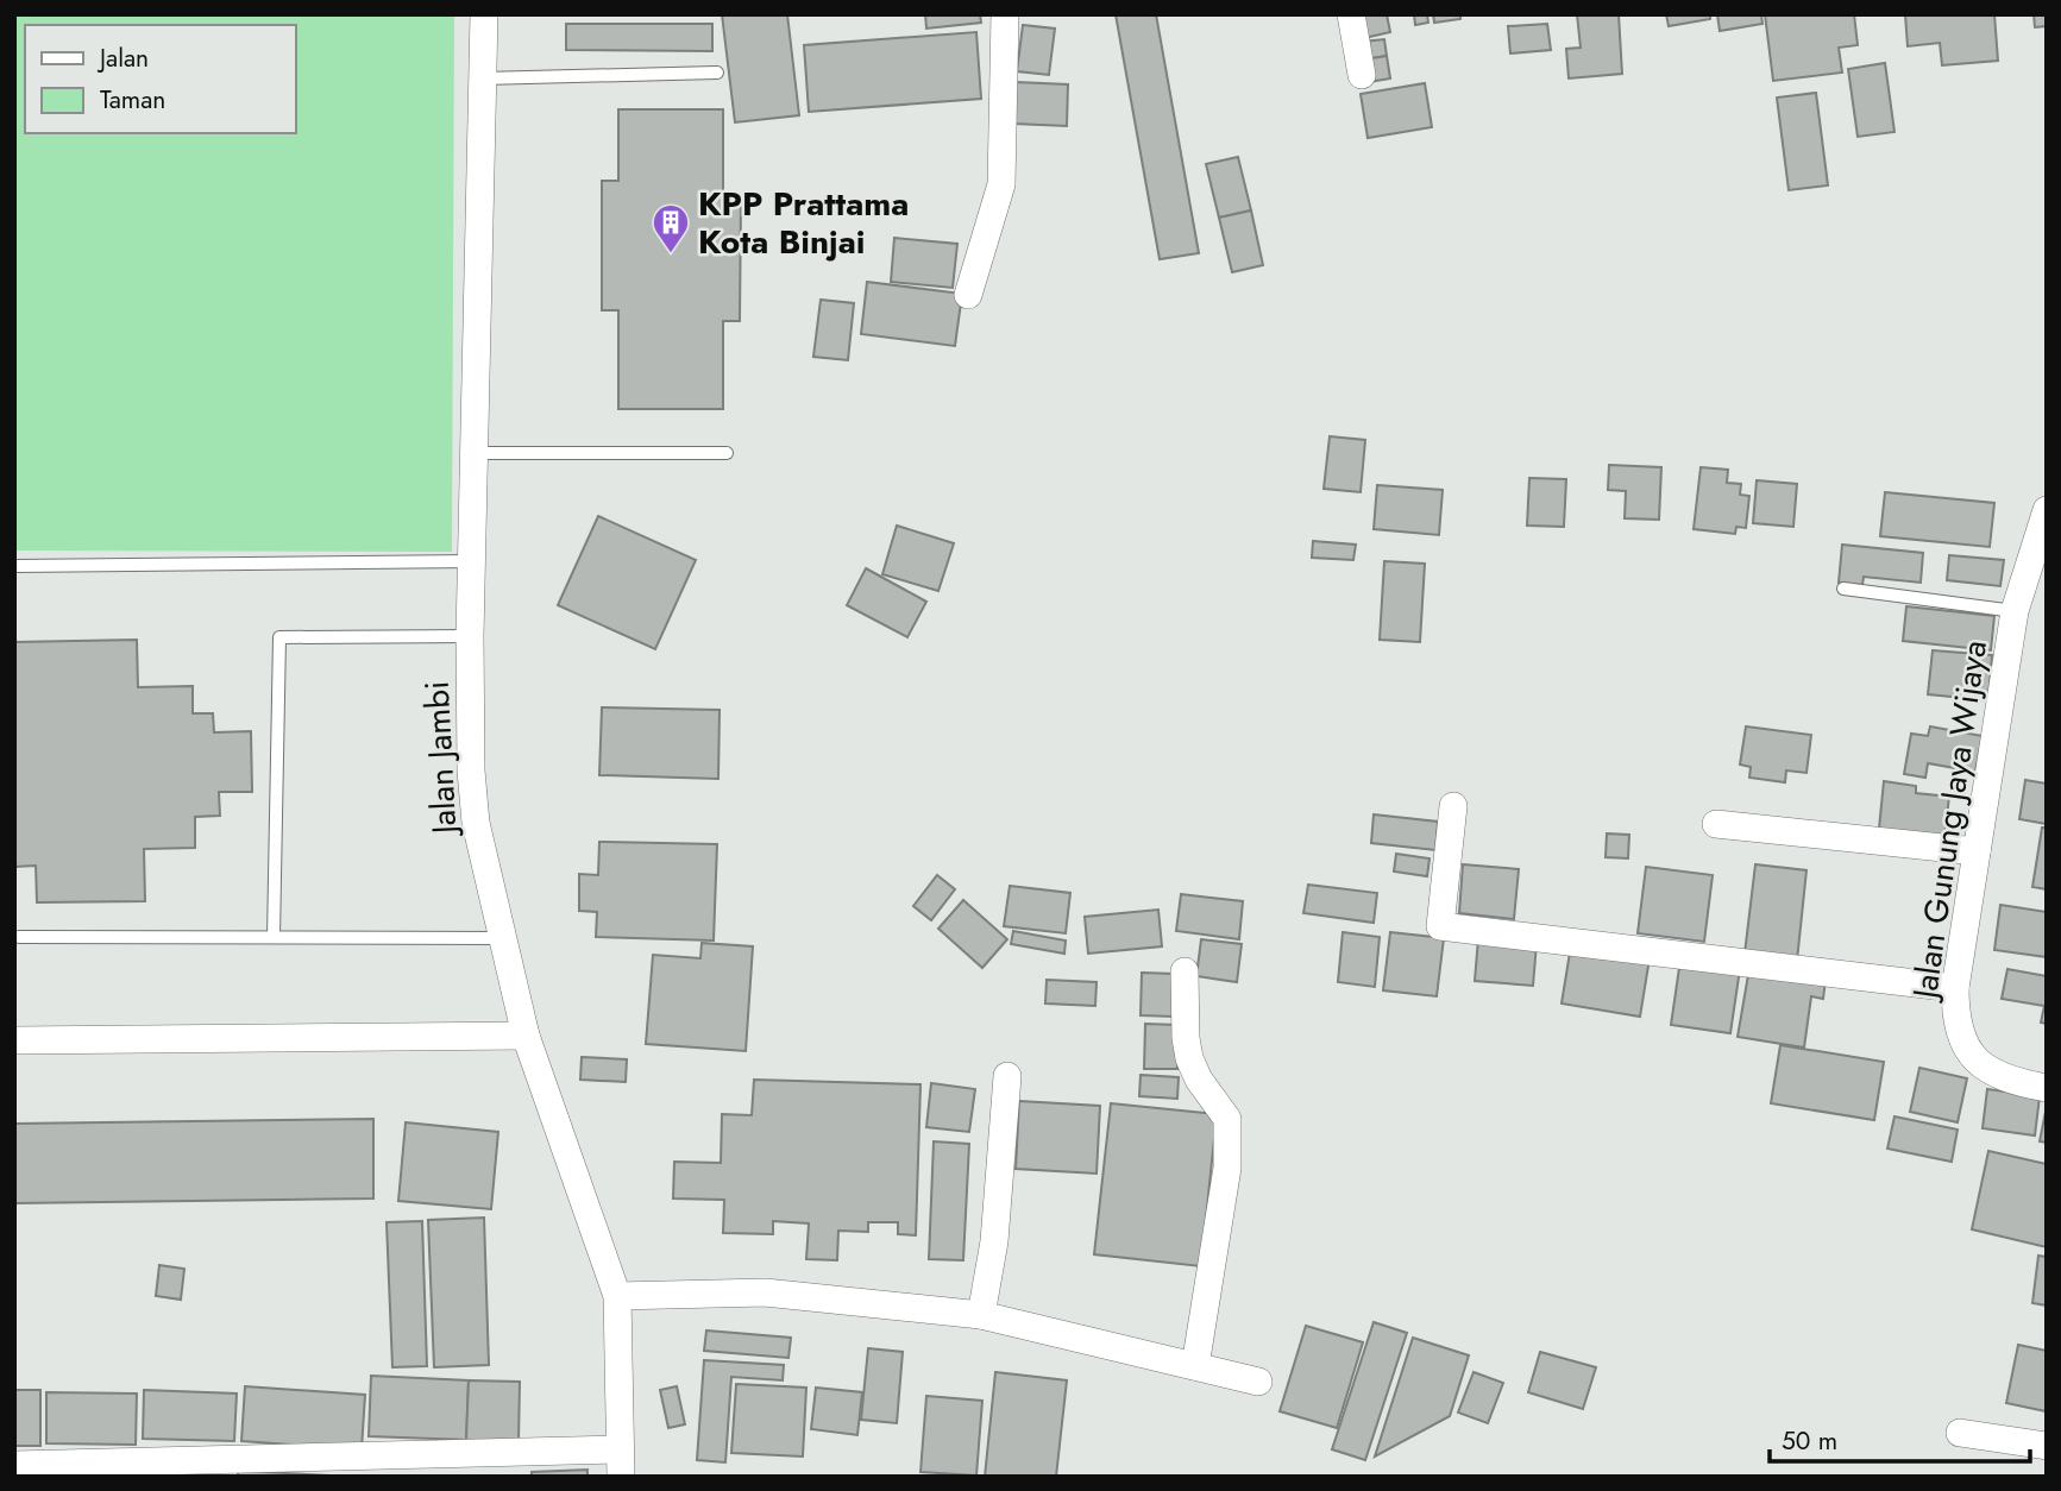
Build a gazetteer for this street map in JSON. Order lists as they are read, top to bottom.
{
  "streets": {
    "street": ["Jalan Jambi", "Jalan Gunung Jaya Wijaya"]
  },
  "places": {
    "building": ["KPP Prattama Kota Binjai"]
  },
  "legend": ["Jalan", "Taman"],
  "scale_bar": "50 m"
}
